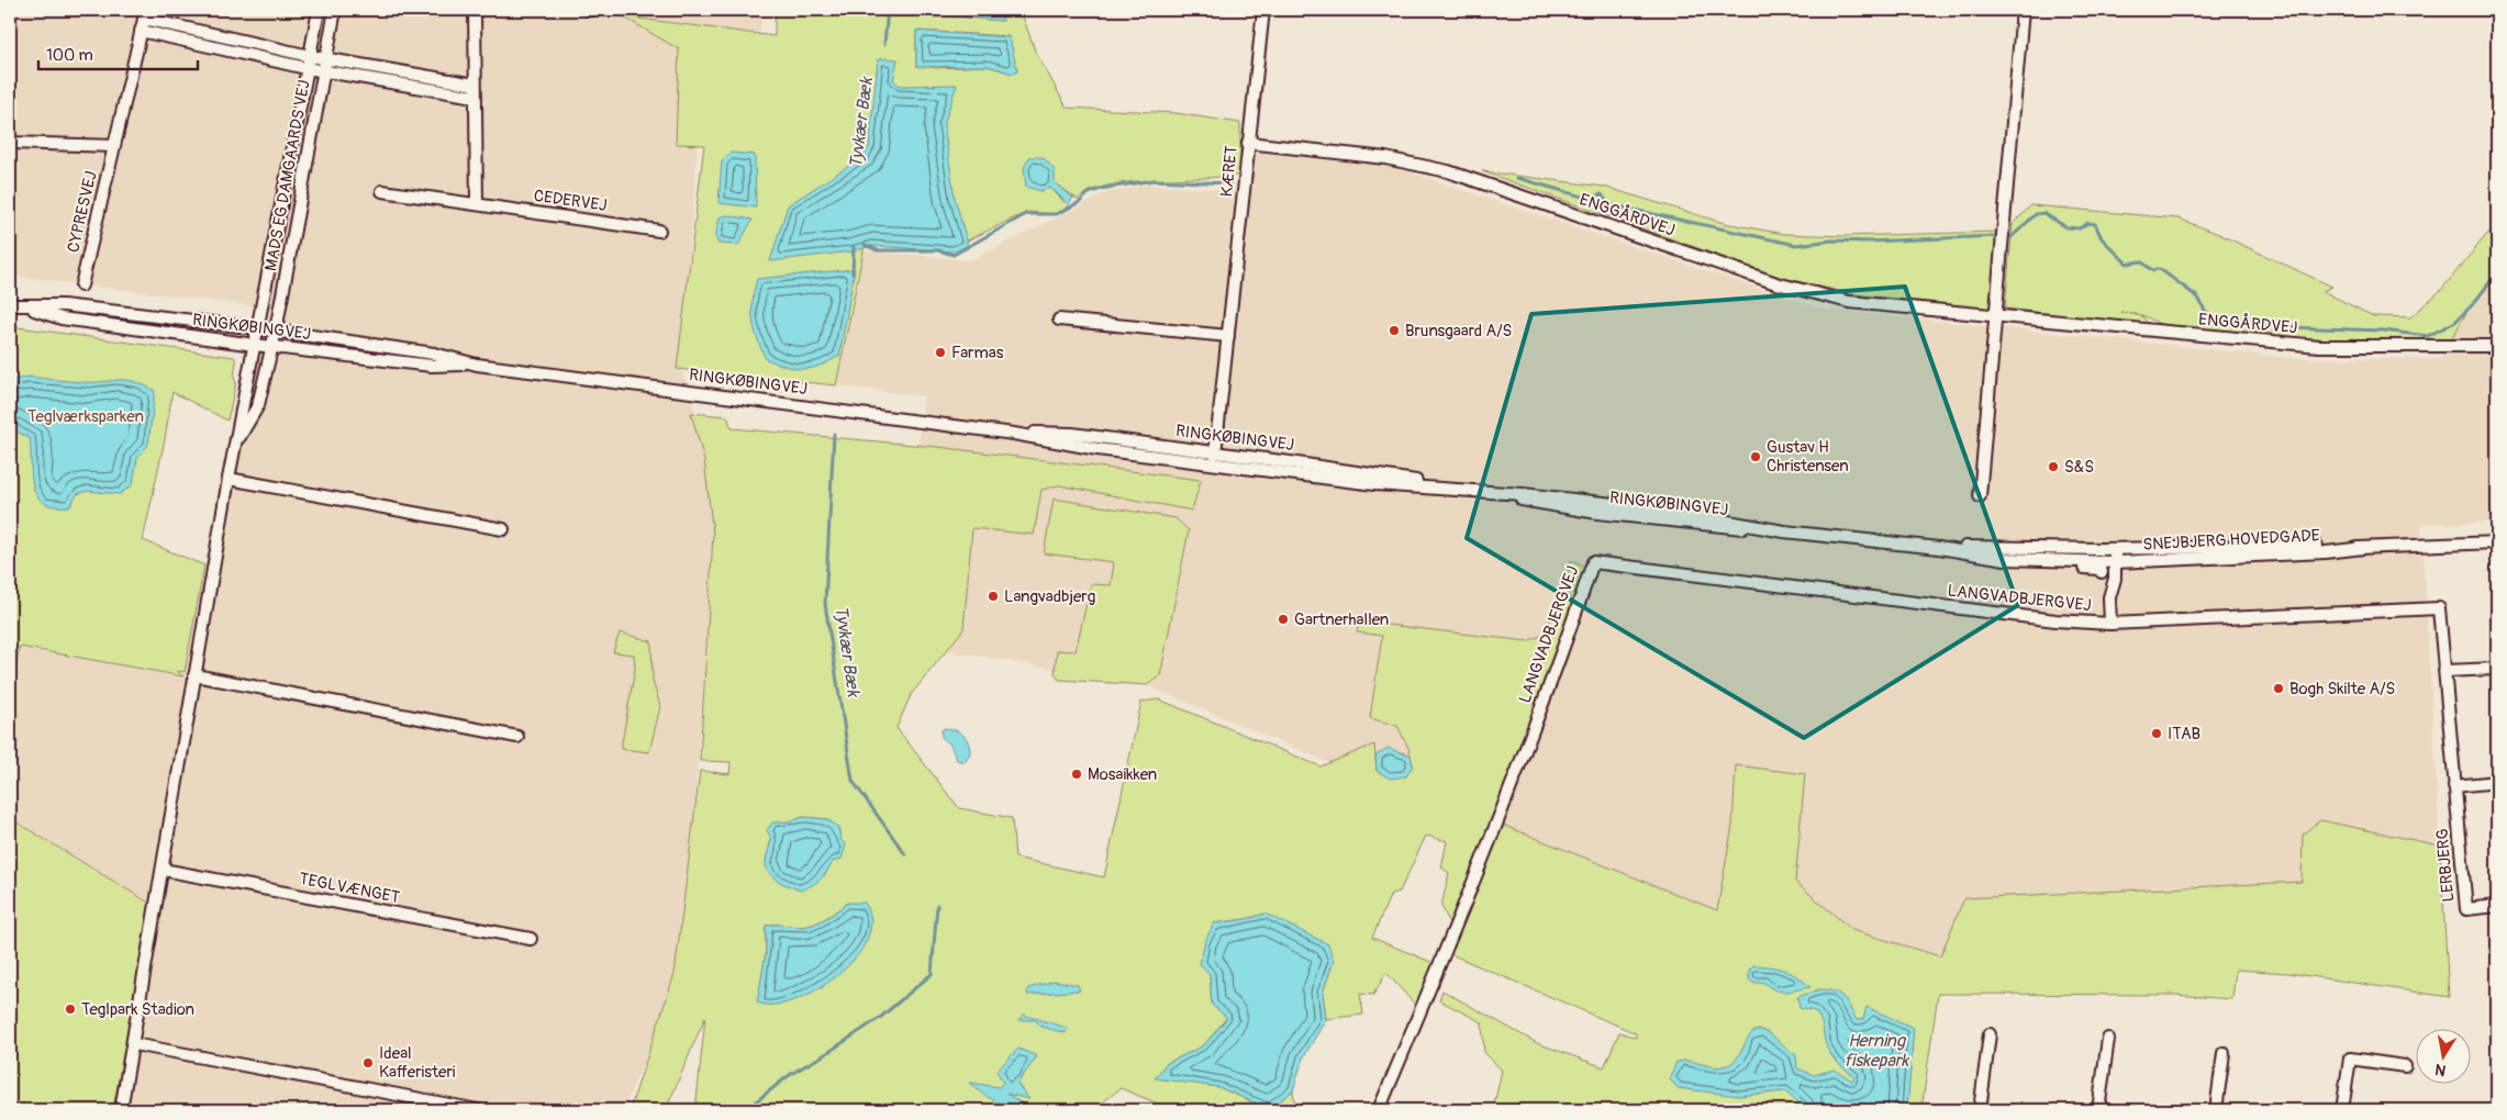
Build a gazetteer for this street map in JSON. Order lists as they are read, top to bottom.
{
  "streets": {
    "street": [
      "KÆRET",
      "MADS EG DAMGAARDS VEJ",
      "CEDERVEJ",
      "CYPRESVEJ",
      "ENGGÅRDVEJ",
      "RINGKØBINGVEJ",
      "SNEJBJERG HOVEDGADE",
      "LANGVADBJERGVEJ",
      "LERBJERG",
      "TEGLVÆNGET"
    ]
  },
  "crossings": [
    ["KÆRET", "ENGGÅRDVEJ"],
    ["KÆRET", "RINGKØBINGVEJ"],
    ["MADS EG DAMGAARDS VEJ", "CYPRESVEJ"],
    ["MADS EG DAMGAARDS VEJ", "RINGKØBINGVEJ"],
    ["RINGKØBINGVEJ", "SNEJBJERG HOVEDGADE"],
    ["RINGKØBINGVEJ", "LANGVADBJERGVEJ"],
    ["SNEJBJERG HOVEDGADE", "LANGVADBJERGVEJ"],
    ["LANGVADBJERGVEJ", "LERBJERG"]
  ],
  "water": ["Tyvkær Bæk", "Herning fiskepark"],
  "parks": ["Teglværksparken"],
  "places": [
    "Brunsgaard A/S",
    "Farmas",
    "Gustav H Christensen",
    "S&S",
    "Langvadbjerg",
    "Gartnerhallen",
    "Bogh Skilte A/S",
    "ITAB",
    "Mosaikken",
    "Teglpark Stadion",
    "Ideal Kafferisteri"
  ],
  "scale_bar": "100 m",
  "north": "bottom"
}
